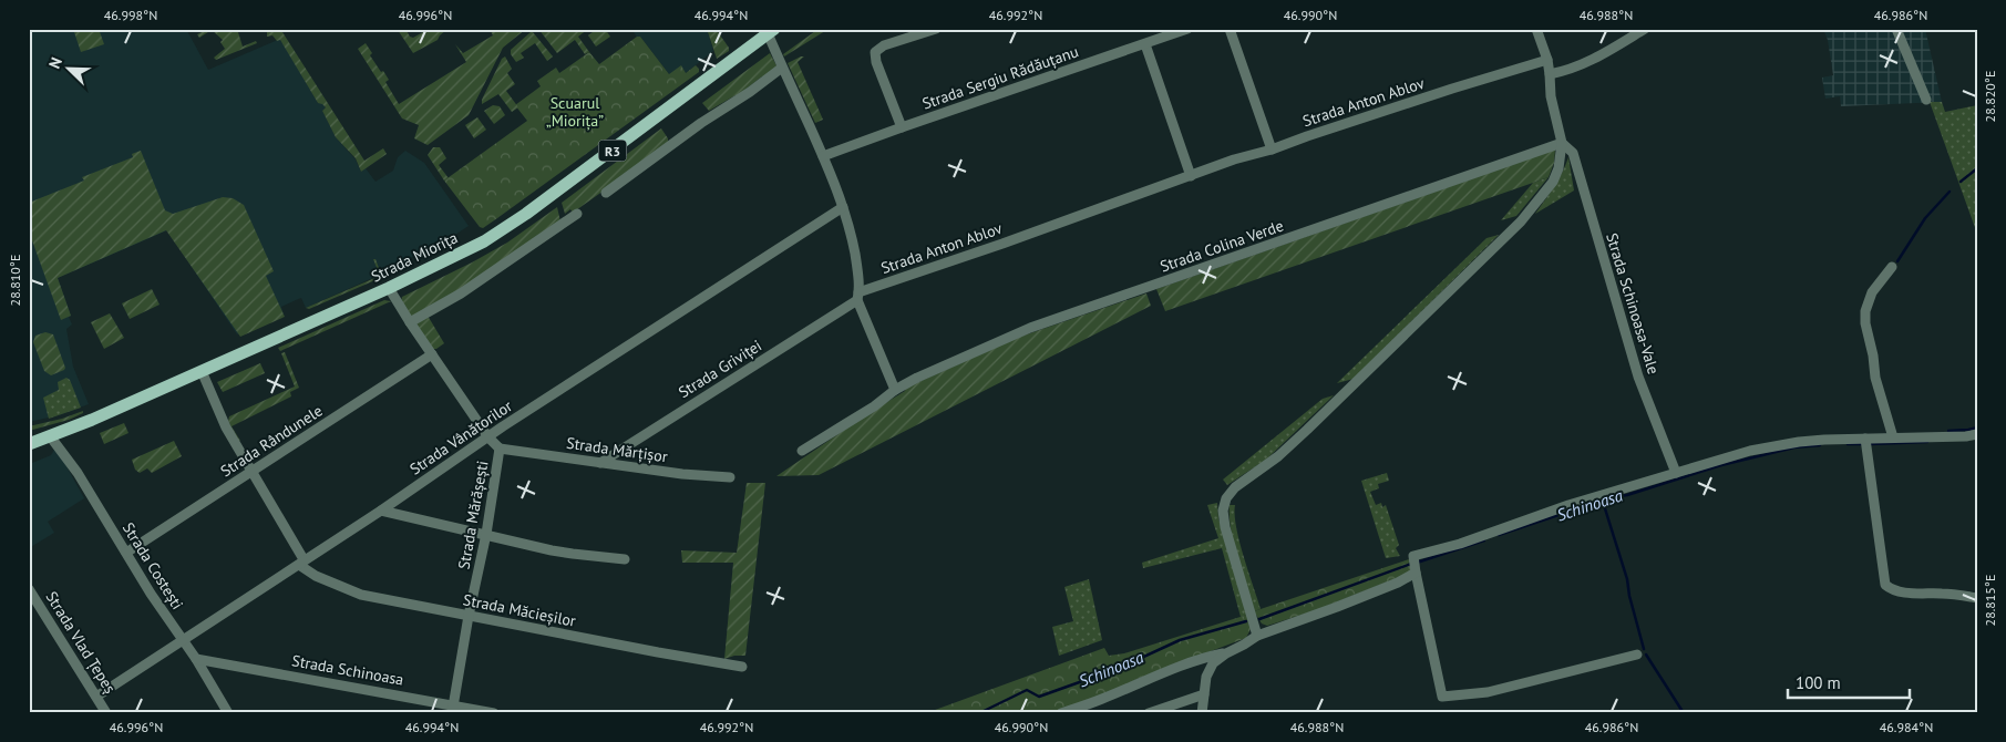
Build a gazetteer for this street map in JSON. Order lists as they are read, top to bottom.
{
  "streets": {
    "main road": ["R3", "Strada Miorița"],
    "street": [
      "Strada Sergiu Rădăuțanu",
      "Strada Anton Ablov",
      "Strada Colina Verde",
      "Strada Schinoasa-Vale",
      "Strada Griviței",
      "Strada Vânătorilor",
      "Strada Rândunele",
      "Strada Mărțișor",
      "Strada Mărășești",
      "Strada Costești",
      "Strada Măcieșilor",
      "Strada Vlad Țepeș",
      "Strada Schinoasa"
    ]
  },
  "crossings": [
    ["Strada Anton Ablov", "Strada Griviței"],
    ["Strada Colina Verde", "Strada Schinoasa-Vale"],
    ["Strada Miorița", "Strada Mărășești"],
    ["Strada Miorița", "Strada Costești"],
    ["Strada Griviței", "Strada Mărțișor"],
    ["Strada Vânătorilor", "Strada Mărășești"],
    ["Strada Vânătorilor", "Strada Costești"],
    ["Strada Vânătorilor", "Strada Măcieșilor"],
    ["Strada Vânătorilor", "Strada Vlad Țepeș"],
    ["Strada Rândunele", "Strada Mărășești"],
    ["Strada Rândunele", "Strada Costești"],
    ["Strada Mărțișor", "Strada Mărășești"],
    ["Strada Mărășești", "Strada Măcieșilor"],
    ["Strada Mărășești", "Strada Schinoasa"],
    ["Strada Costești", "Strada Schinoasa"]
  ],
  "water": ["Schinoasa"],
  "parks": ["Scuarul „Miorița”"],
  "scale_bar": "100 m",
  "north": "top left",
  "coordinates": [
    "46.998°N",
    "46.996°N",
    "46.994°N",
    "46.992°N",
    "46.990°N",
    "46.988°N",
    "46.986°N",
    "28.820°E",
    "28.810°E",
    "28.815°E",
    "46.984°N"
  ]
}
